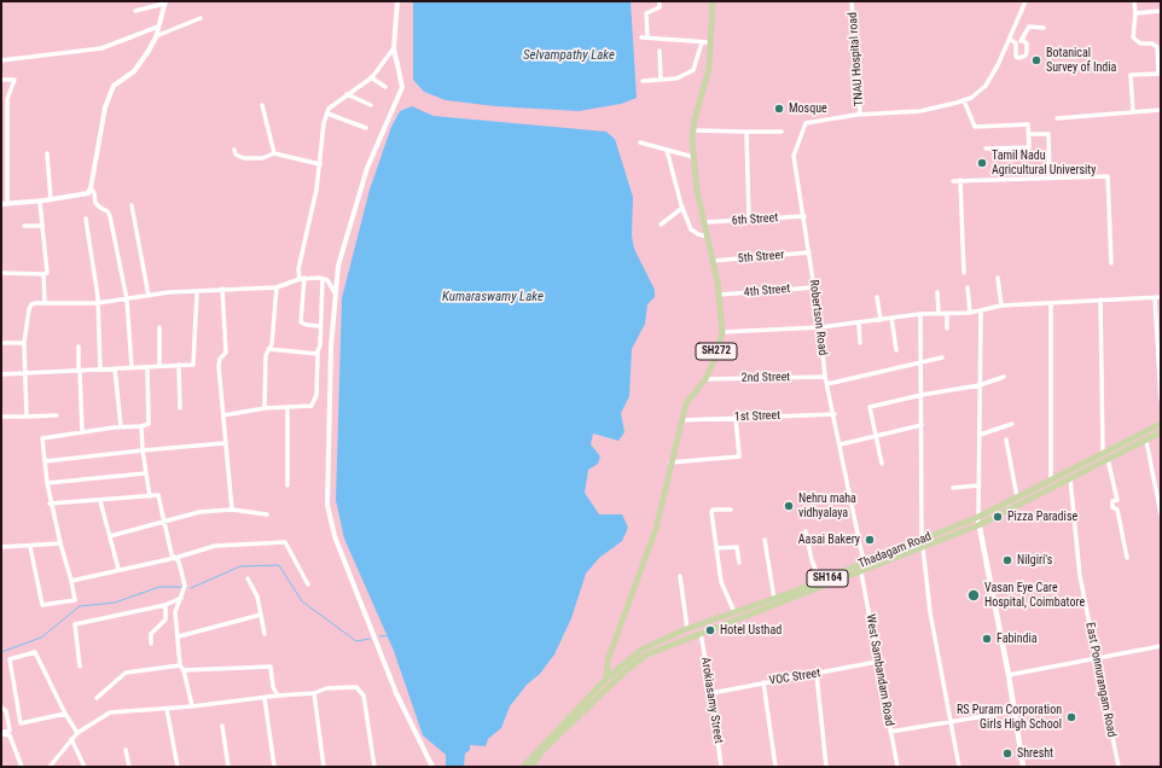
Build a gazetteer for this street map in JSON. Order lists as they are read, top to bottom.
{
  "streets": {
    "main road": ["SH272", "Thadagam Road", "SH164"],
    "street": [
      "TNAU Hospital road",
      "6th Street",
      "5th Streer",
      "4th Street",
      "Robertson Road",
      "2nd Street",
      "1st Street",
      "West Sambandam Road",
      "VOC Street",
      "East Ponnurangam Road",
      "Arokiasamy Street"
    ]
  },
  "crossings": [
    ["TNAU Hospital road", "Robertson Road"],
    ["6th Street", "Robertson Road"],
    ["6th Street", "SH272"],
    ["5th Streer", "Robertson Road"],
    ["5th Streer", "SH272"],
    ["4th Street", "Robertson Road"],
    ["4th Street", "SH272"],
    ["Robertson Road", "2nd Street"],
    ["Robertson Road", "1st Street"],
    ["Robertson Road", "Thadagam Road"],
    ["SH272", "2nd Street"],
    ["SH272", "1st Street"],
    ["SH272", "Thadagam Road"],
    ["Thadagam Road", "West Sambandam Road"],
    ["Thadagam Road", "East Ponnurangam Road"],
    ["Thadagam Road", "Arokiasamy Street"],
    ["West Sambandam Road", "VOC Street"],
    ["VOC Street", "Arokiasamy Street"]
  ],
  "water": ["Selvampathy Lake", "Kumaraswamy Lake"],
  "places": [
    "Botanical Survey of India",
    "Mosque",
    "Tamil Nadu Agricultural University",
    "Nehru maha vidhyalaya",
    "Pizza Paradise",
    "Aasai Bakery",
    "Nilgiri's",
    "Vasan Eye Care Hospital, Coimbatore",
    "Hotel Usthad",
    "Fabindia",
    "RS Puram Corporation Girls High School",
    "Shresht"
  ]
}
